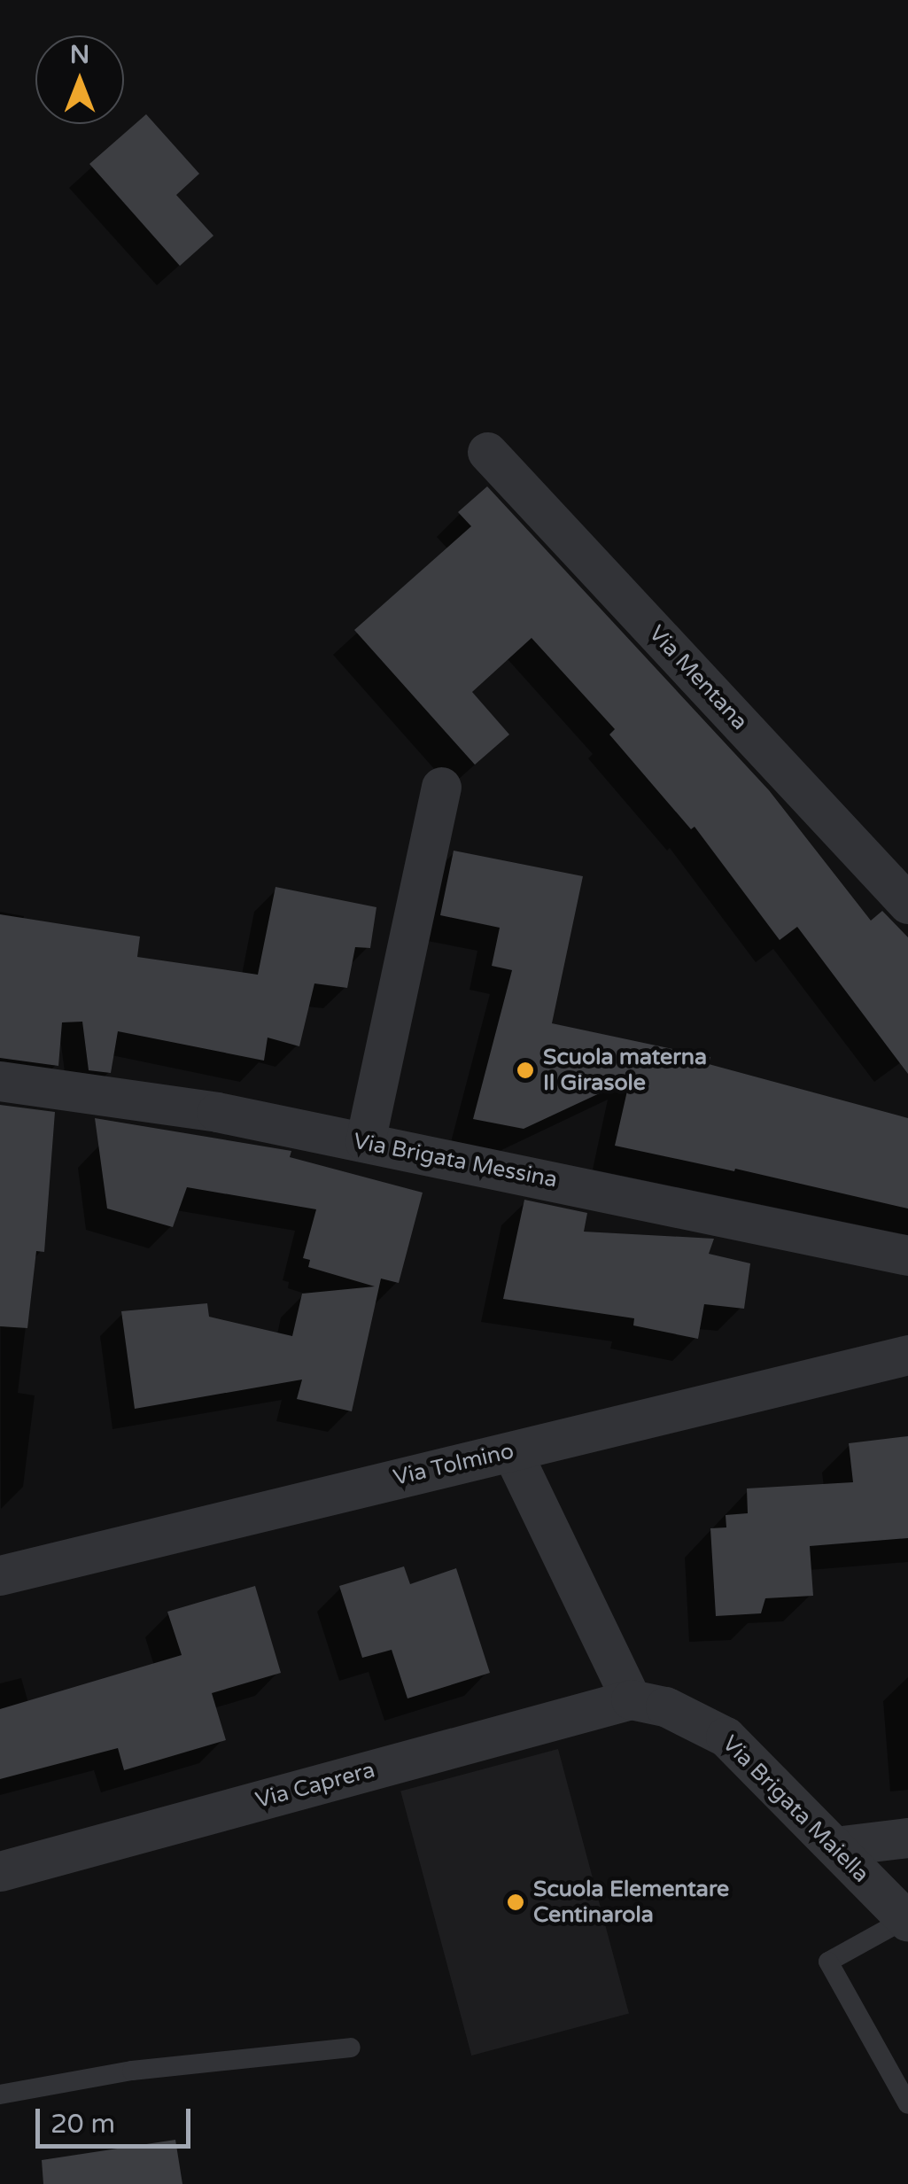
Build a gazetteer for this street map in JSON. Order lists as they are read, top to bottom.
{
  "streets": {
    "street": [
      "Via Mentana",
      "Via Brigata Messina",
      "Via Tolmino",
      "Via Caprera",
      "Via Brigata Maiella"
    ]
  },
  "crossings": [
    ["Via Caprera", "Via Brigata Maiella"]
  ],
  "places": ["Scuola materna Il Girasole", "Scuola Elementare Centinarola"],
  "scale_bar": "20 m",
  "north": "top"
}
